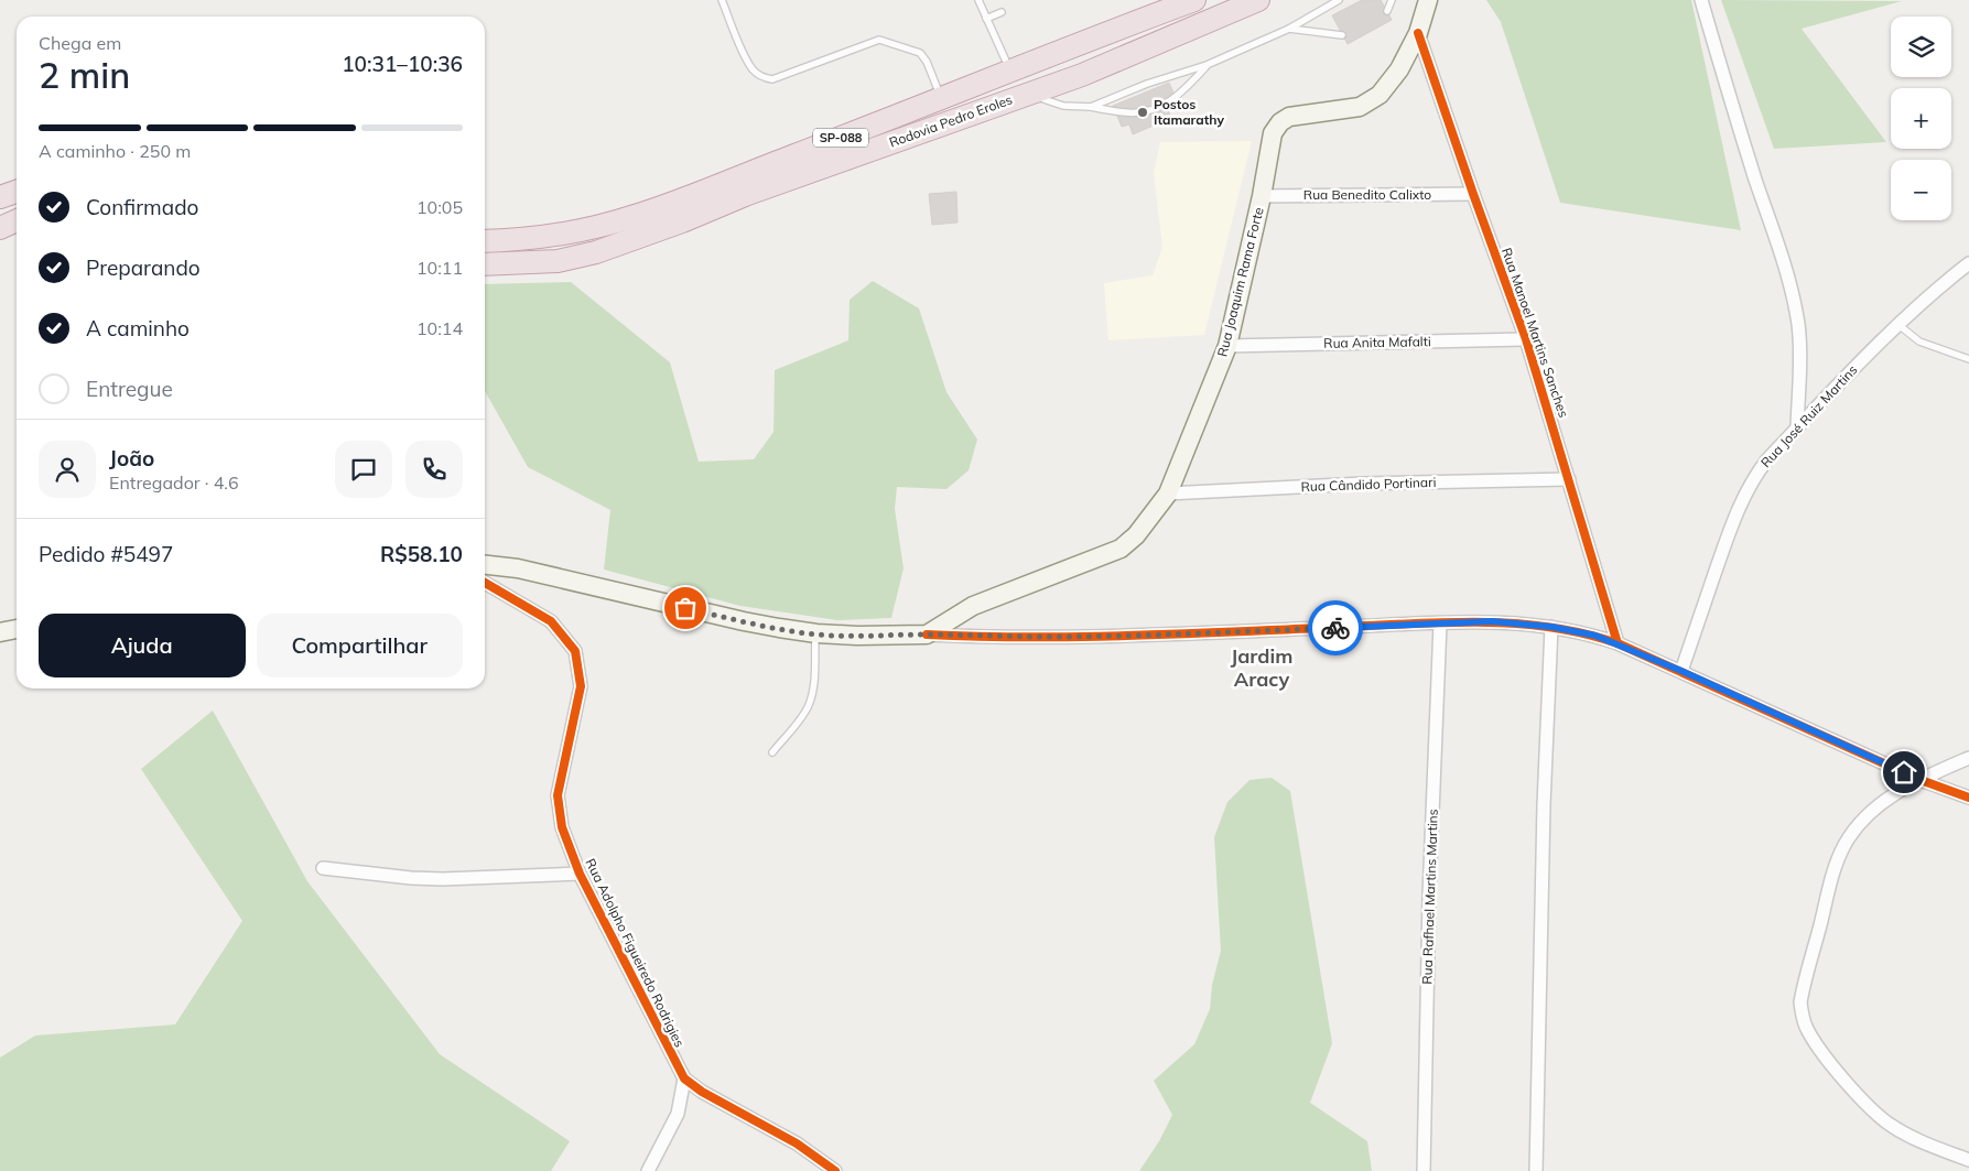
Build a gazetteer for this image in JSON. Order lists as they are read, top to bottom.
{
  "streets": {
    "highway": ["Rodovia Pedro Eroles", "SP-088"],
    "main road": ["Rua Joaquim Rama Forte"],
    "street": [
      "Rua Benedito Calixto",
      "Rua Manoel Martins Sanches",
      "Rua Anita Mafalti",
      "Rua José Ruiz Martins",
      "Rua Cândido Portinari",
      "Rua Rafhael Martins Martins",
      "Rua Adolpho Figueiredo Rodrigies"
    ]
  },
  "crossings": [
    ["Rua Benedito Calixto", "Rua Joaquim Rama Forte"],
    ["Rua Benedito Calixto", "Rua Manoel Martins Sanches"],
    ["Rua Joaquim Rama Forte", "Rua Manoel Martins Sanches"],
    ["Rua Joaquim Rama Forte", "Rua Anita Mafalti"],
    ["Rua Joaquim Rama Forte", "Rua Cândido Portinari"],
    ["Rua Manoel Martins Sanches", "Rua Anita Mafalti"],
    ["Rua Manoel Martins Sanches", "Rua Cândido Portinari"]
  ],
  "districts": ["Jardim Aracy"],
  "places": ["Postos Itamarathy"],
  "page": {
    "map_buttons": ["+", "−"],
    "heading": ["2 min", "Chega em", "10:31–10:36"],
    "panel": [
      "João",
      "Entregador · 4.6",
      "Pedido #5497",
      "R$58.10"
    ],
    "bar": "A caminho · 250 m",
    "list": [
      ["Confirmado", "10:05"],
      ["Preparando", "10:11"],
      ["A caminho", "10:14"],
      "Entregue"
    ],
    "buttons": ["Ajuda", "Compartilhar"]
  }
}
